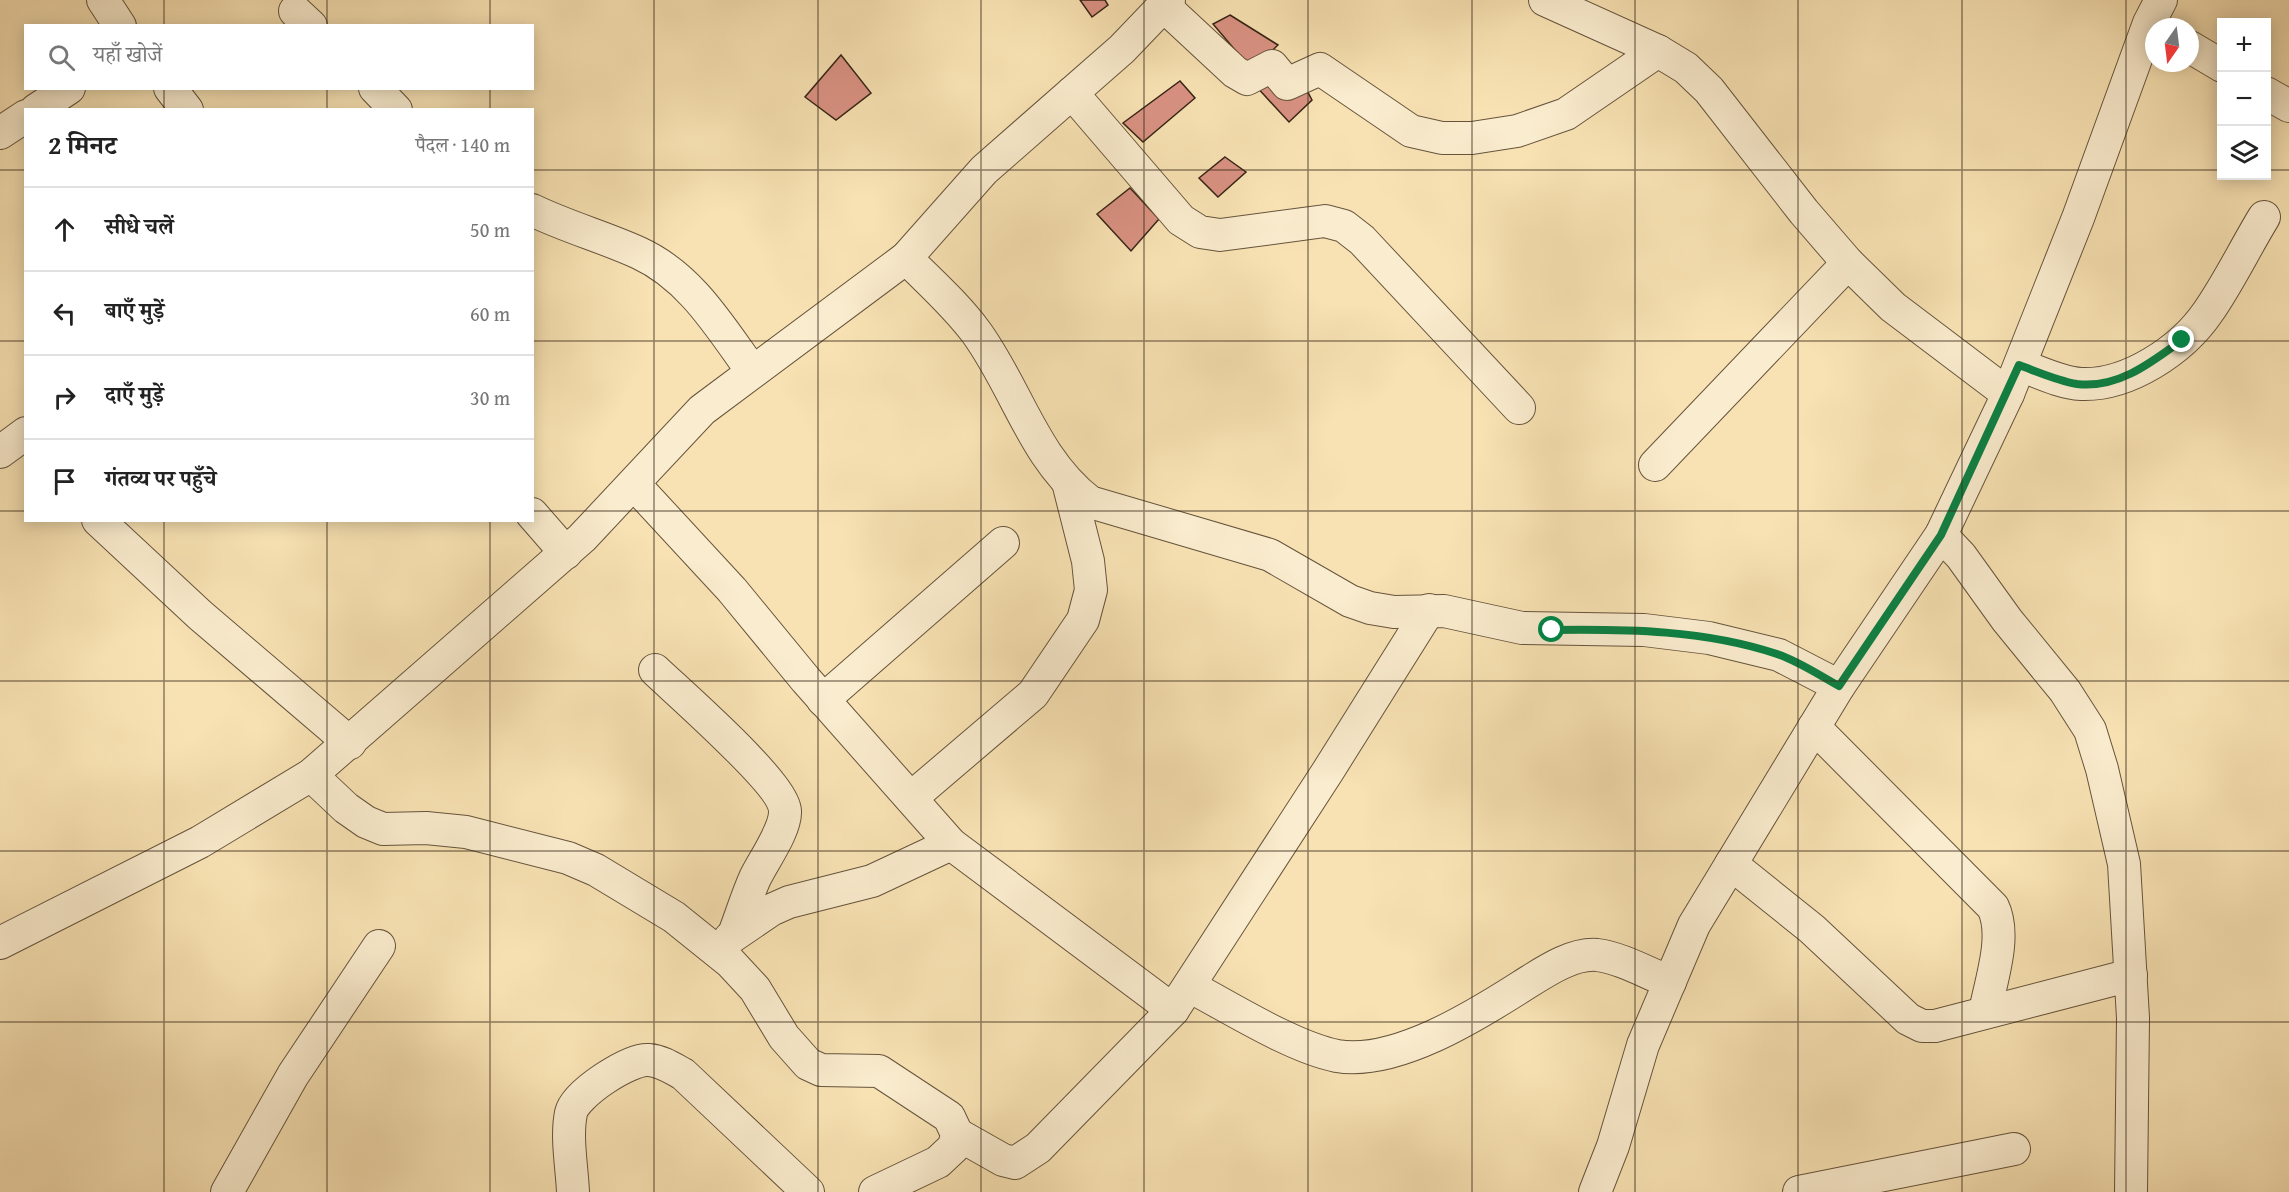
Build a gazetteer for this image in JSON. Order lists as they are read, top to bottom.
{
  "north": "bottom",
  "page": {
    "map_buttons": ["+", "−"],
    "search": "यहाँ खोजें",
    "heading": ["2 मिनट", "पैदल · 140 m"],
    "list": [
      ["सीधे चलें", "50 m"],
      ["बाएँ मुड़ें", "60 m"],
      ["दाएँ मुड़ें", "30 m"],
      "गंतव्य पर पहुँचे"
    ]
  }
}
